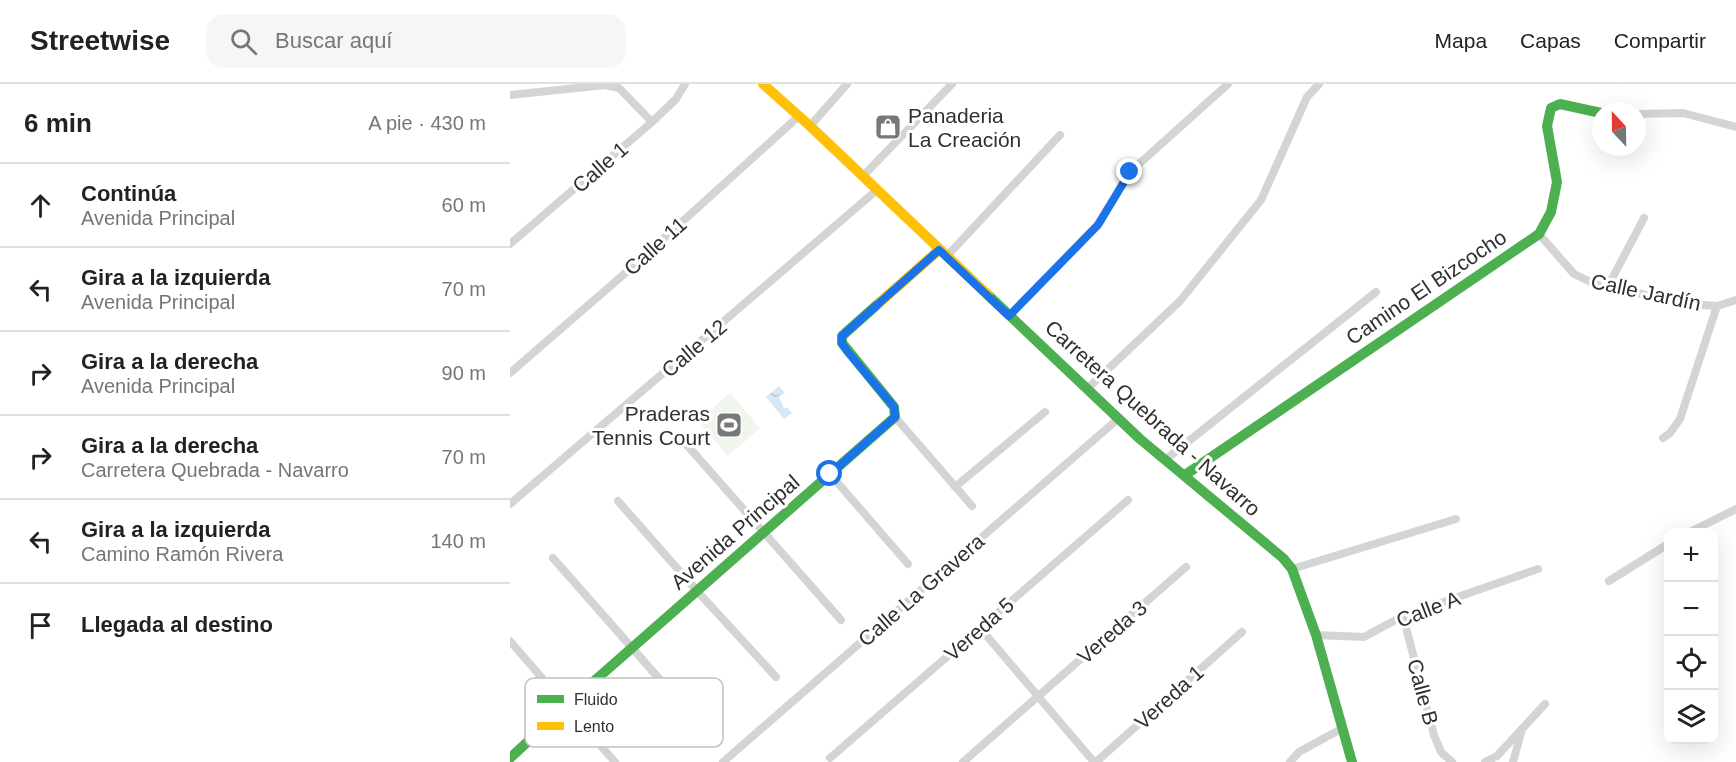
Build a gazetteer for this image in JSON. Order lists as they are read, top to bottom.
{
  "streets": {
    "street": [
      "Calle 1",
      "Calle 11",
      "Camino El Bizcocho",
      "Calle Jardín",
      "Calle 12",
      "Carretera Quebrada - Navarro",
      "Avenida Principal",
      "Calle La Gravera",
      "Calle A",
      "Vereda 5",
      "Vereda 3",
      "Calle B",
      "Vereda 1"
    ]
  },
  "crossings": [
    ["Calle 11", "Carretera Quebrada - Navarro"],
    ["Camino El Bizcocho", "Calle Jardín"],
    ["Camino El Bizcocho", "Carretera Quebrada - Navarro"],
    ["Calle 12", "Carretera Quebrada - Navarro"],
    ["Carretera Quebrada - Navarro", "Calle La Gravera"],
    ["Carretera Quebrada - Navarro", "Calle A"],
    ["Calle A", "Calle B"]
  ],
  "places": {
    "shop": ["Panaderia La Creación"],
    "sports": ["Praderas Tennis Court"]
  },
  "legend": ["Fluido", "Lento"],
  "north": "top",
  "page": {
    "header": "Streetwise",
    "search": "Buscar aquí",
    "nav": ["Mapa", "Capas", "Compartir"],
    "heading": ["6 min", "A pie · 430 m"],
    "list": [
      ["Continúa", "Avenida Principal", "60 m"],
      ["Gira a la izquierda", "Avenida Principal", "70 m"],
      ["Gira a la derecha", "Avenida Principal", "90 m"],
      ["Gira a la derecha", "Carretera Quebrada - Navarro", "70 m"],
      ["Gira a la izquierda", "Camino Ramón Rivera", "140 m"],
      "Llegada al destino"
    ],
    "map_buttons": ["+", "−"]
  }
}
